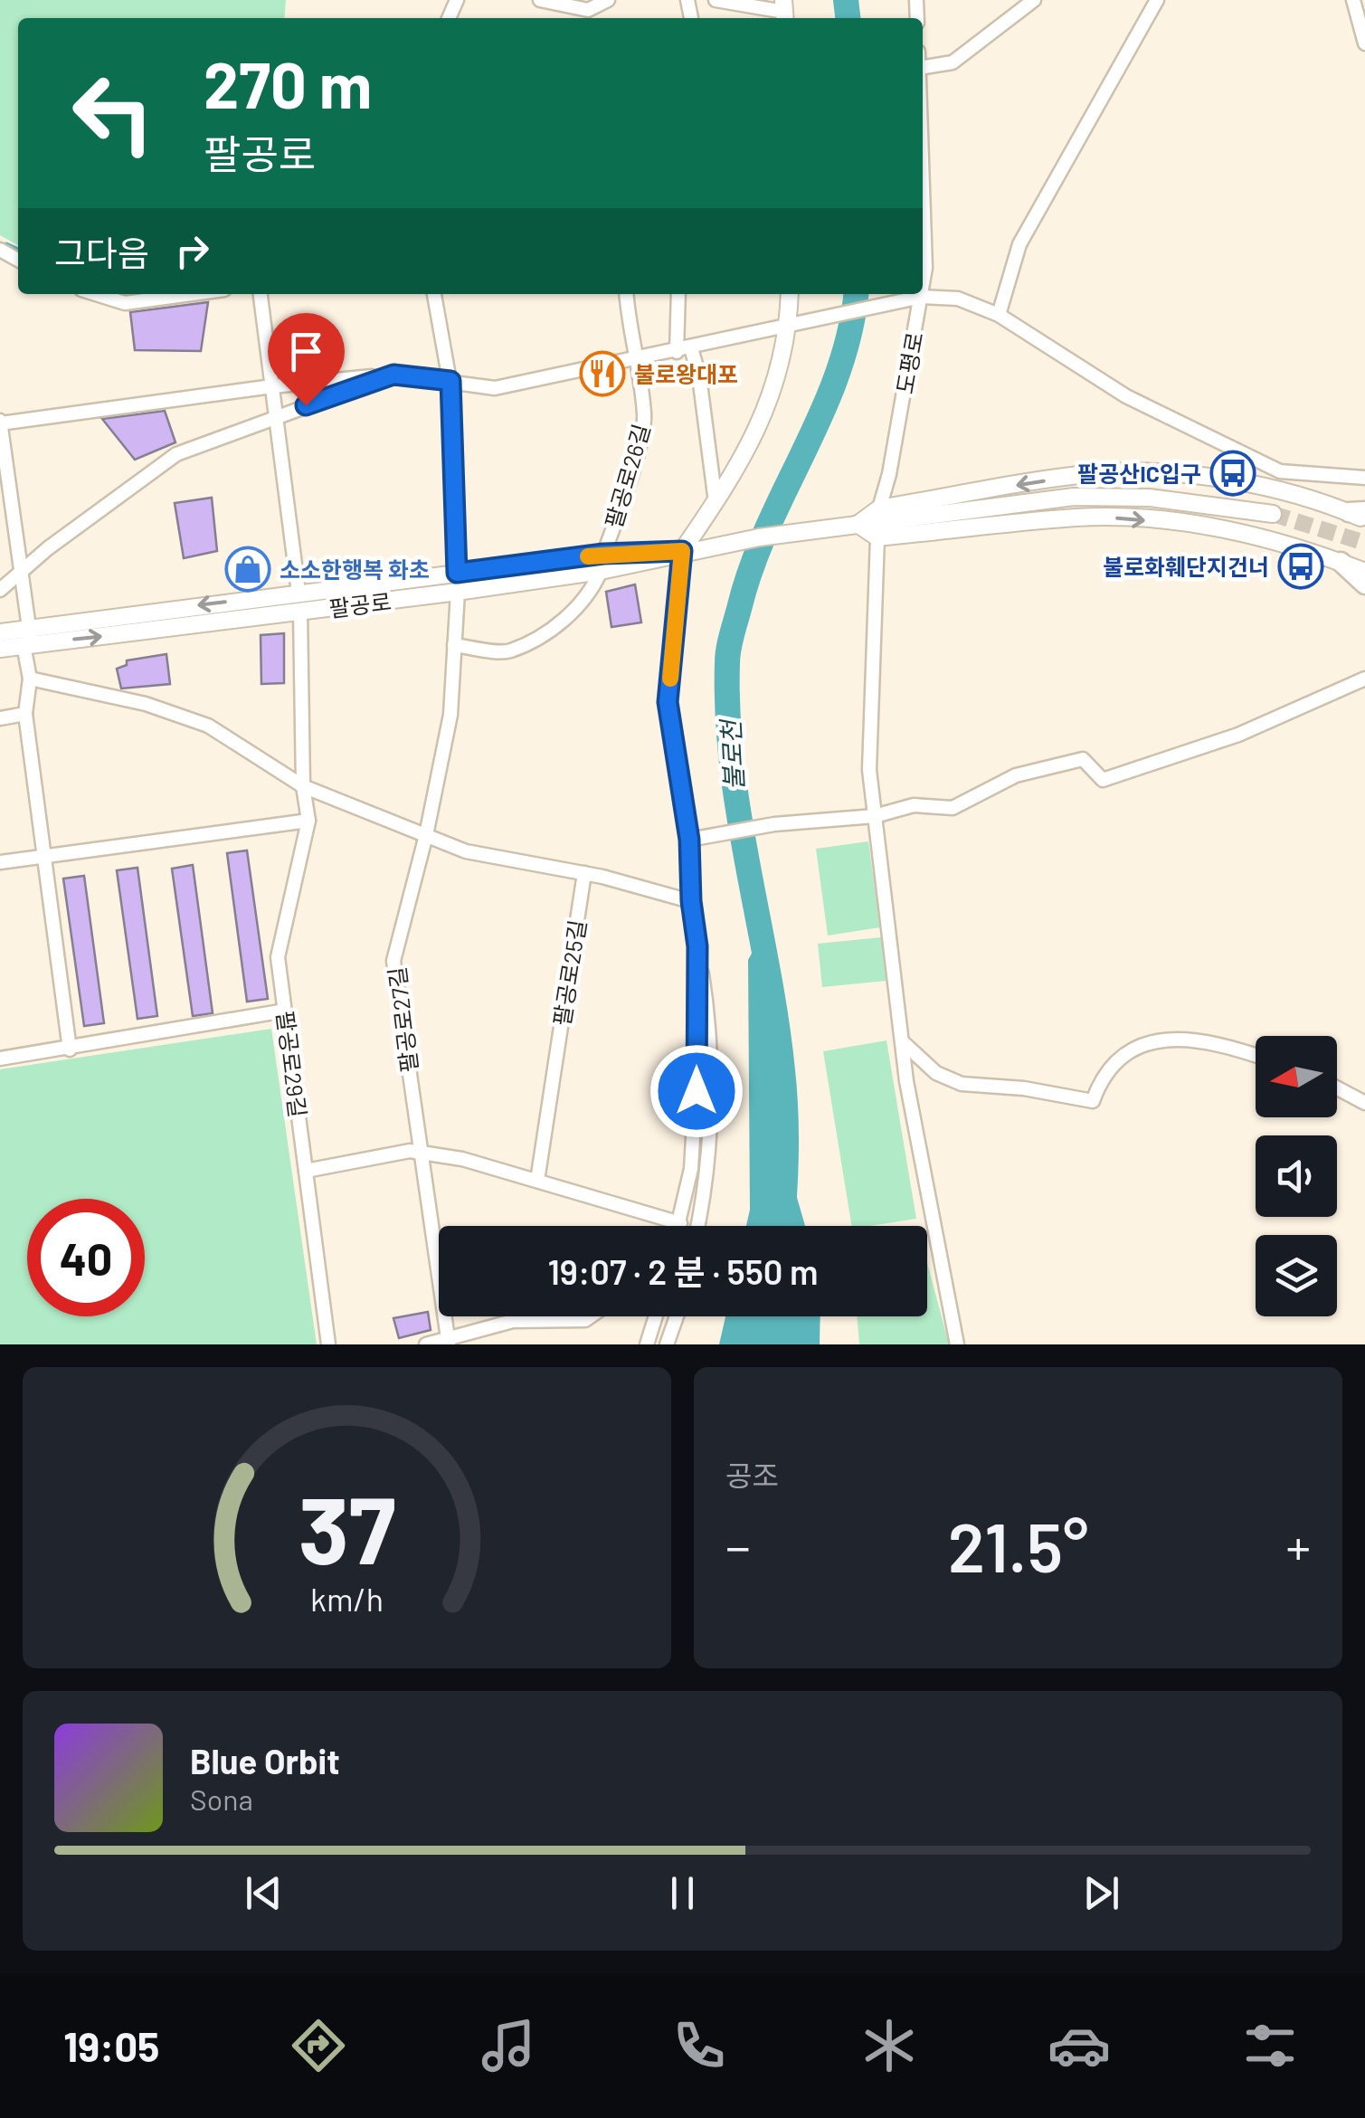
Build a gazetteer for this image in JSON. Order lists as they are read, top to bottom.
{
  "streets": {
    "main road": ["팔공로"],
    "street": [
      "도평로",
      "팔공로26길",
      "팔공로25길",
      "팔공로27길",
      "팔공로29길"
    ]
  },
  "crossings": [
    ["팔공로26길", "팔공로"],
    ["팔공로26길", "팔공로27길"],
    ["팔공로", "팔공로27길"],
    ["팔공로", "팔공로29길"]
  ],
  "water": ["불로천"],
  "places": {
    "restaurant": ["불로왕대포"],
    "bus stop": ["팔공산IC입구", "불로화훼단지건너"],
    "shop": ["소소한행복 화초"]
  },
  "north": "left",
  "page": {
    "turn": ["270 m", "팔공로"],
    "then": "그다음",
    "limit": "40",
    "trip": "19:07 · 2 분 · 550 m",
    "tile": "공조",
    "heat": ["−", "21.5°", "+"],
    "song": ["Blue Orbit", "Sona"],
    "tabs": "19:05",
    "gauge": ["37", "km/h"]
  }
}
